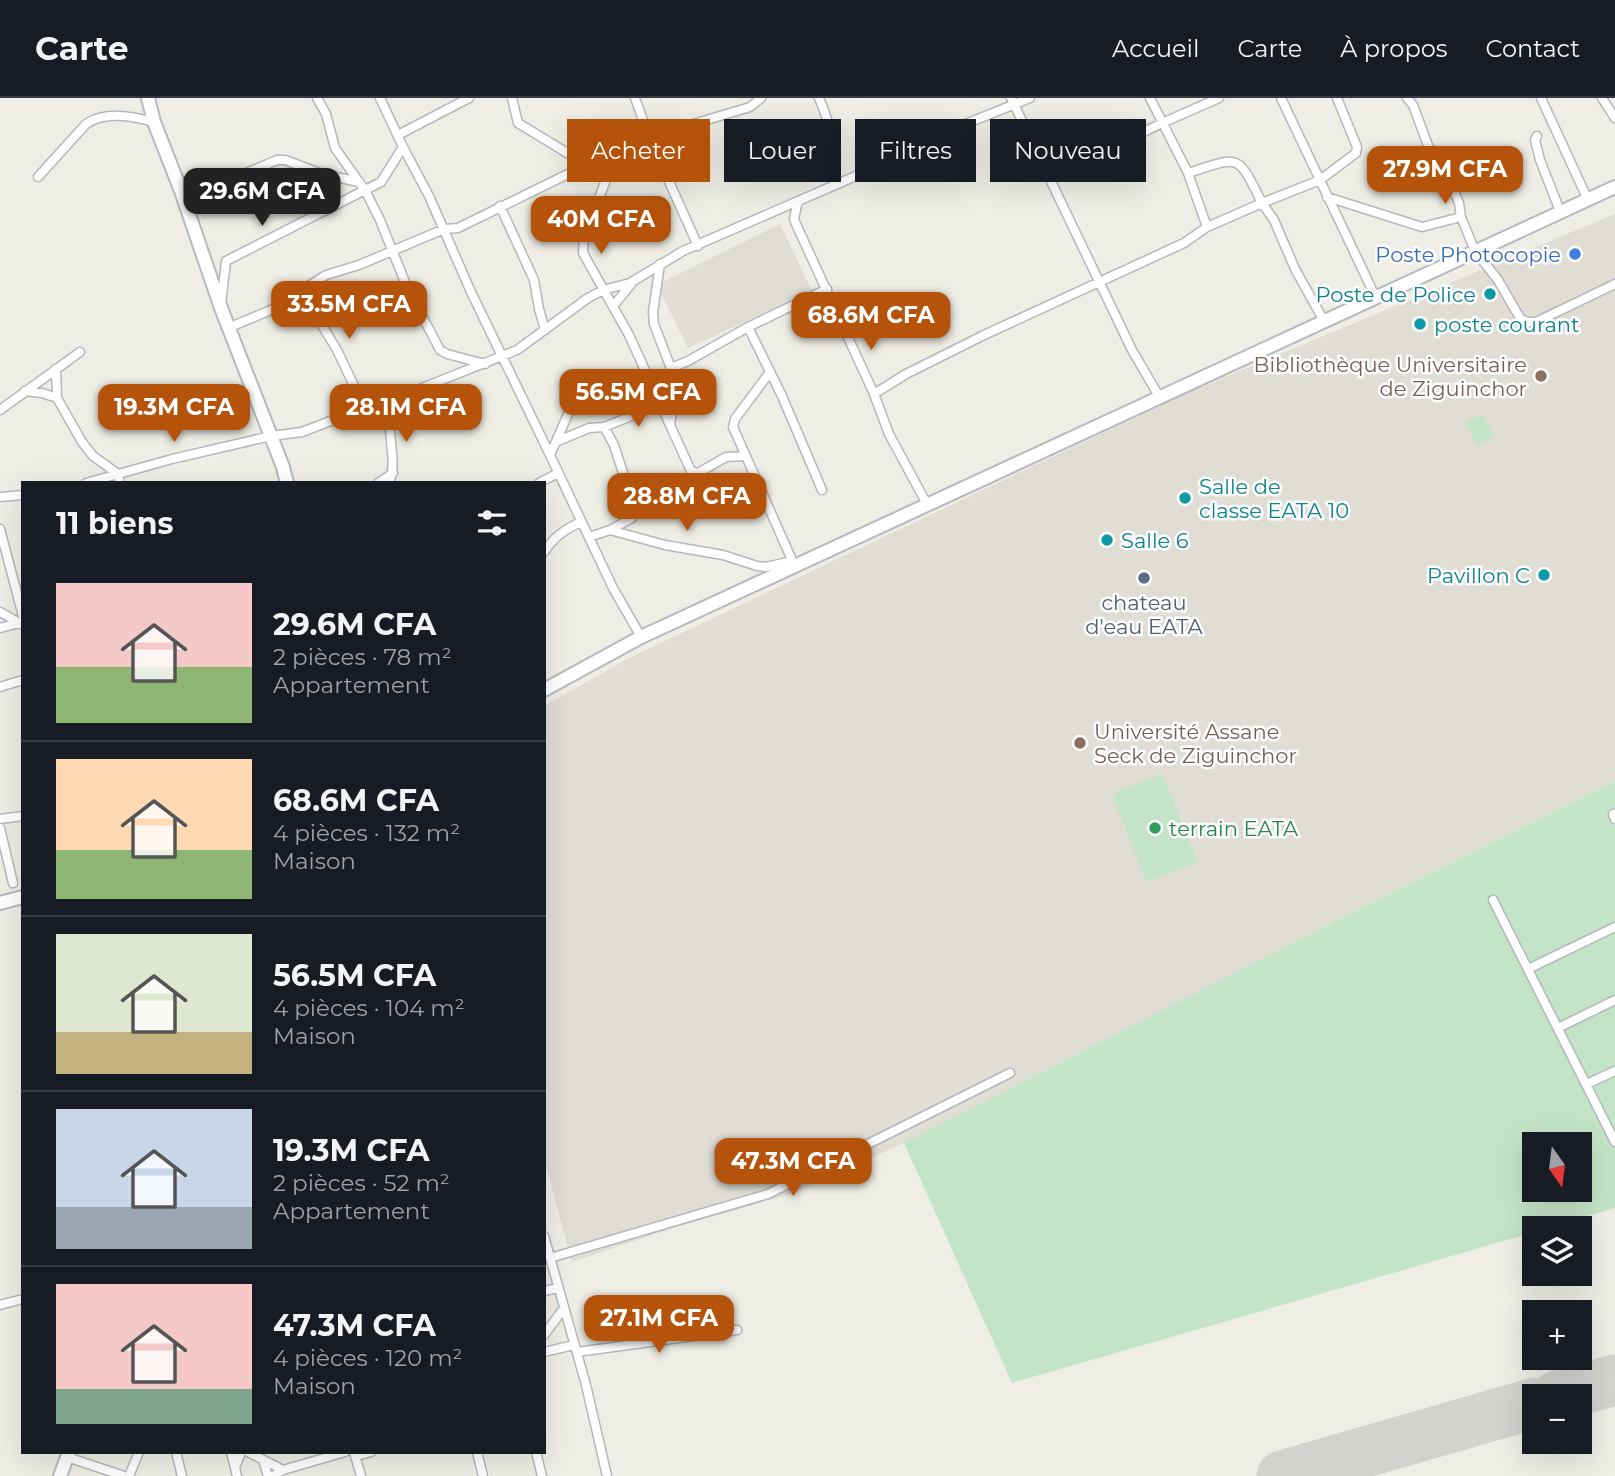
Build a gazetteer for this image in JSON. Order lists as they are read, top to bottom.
{
  "places": [
    "Poste Photocopie",
    "Poste de Police",
    "poste courant",
    "Bibliothèque Universitaire de Ziguinchor",
    "Salle de classe EATA 10",
    "Salle 6",
    "Pavillon C",
    "chateau d'eau EATA",
    "Université Assane Seck de Ziguinchor",
    "terrain EATA"
  ],
  "north": "bottom",
  "page": {
    "header": "Carte",
    "nav": [
      "Accueil",
      "Carte",
      "À propos",
      "Contact"
    ],
    "chip": [
      "Acheter",
      "Louer",
      "Filtres",
      "Nouveau"
    ],
    "price": [
      "27.9M CFA",
      "29.6M CFA",
      "40M CFA",
      "33.5M CFA",
      "68.6M CFA",
      "56.5M CFA",
      "19.3M CFA",
      "28.1M CFA",
      "28.8M CFA",
      "47.3M CFA",
      "27.1M CFA"
    ],
    "heading": "11 biens",
    "list": [
      {
        "name": "29.6M CFA",
        "note": "2 pièces · 78 m² · Appartement"
      },
      {
        "name": "68.6M CFA",
        "note": "4 pièces · 132 m² · Maison"
      },
      {
        "name": "56.5M CFA",
        "note": "4 pièces · 104 m² · Maison"
      },
      {
        "name": "19.3M CFA",
        "note": "2 pièces · 52 m² · Appartement"
      },
      {
        "name": "47.3M CFA",
        "note": "4 pièces · 120 m² · Maison"
      }
    ],
    "map_buttons": ["+", "−"]
  }
}
